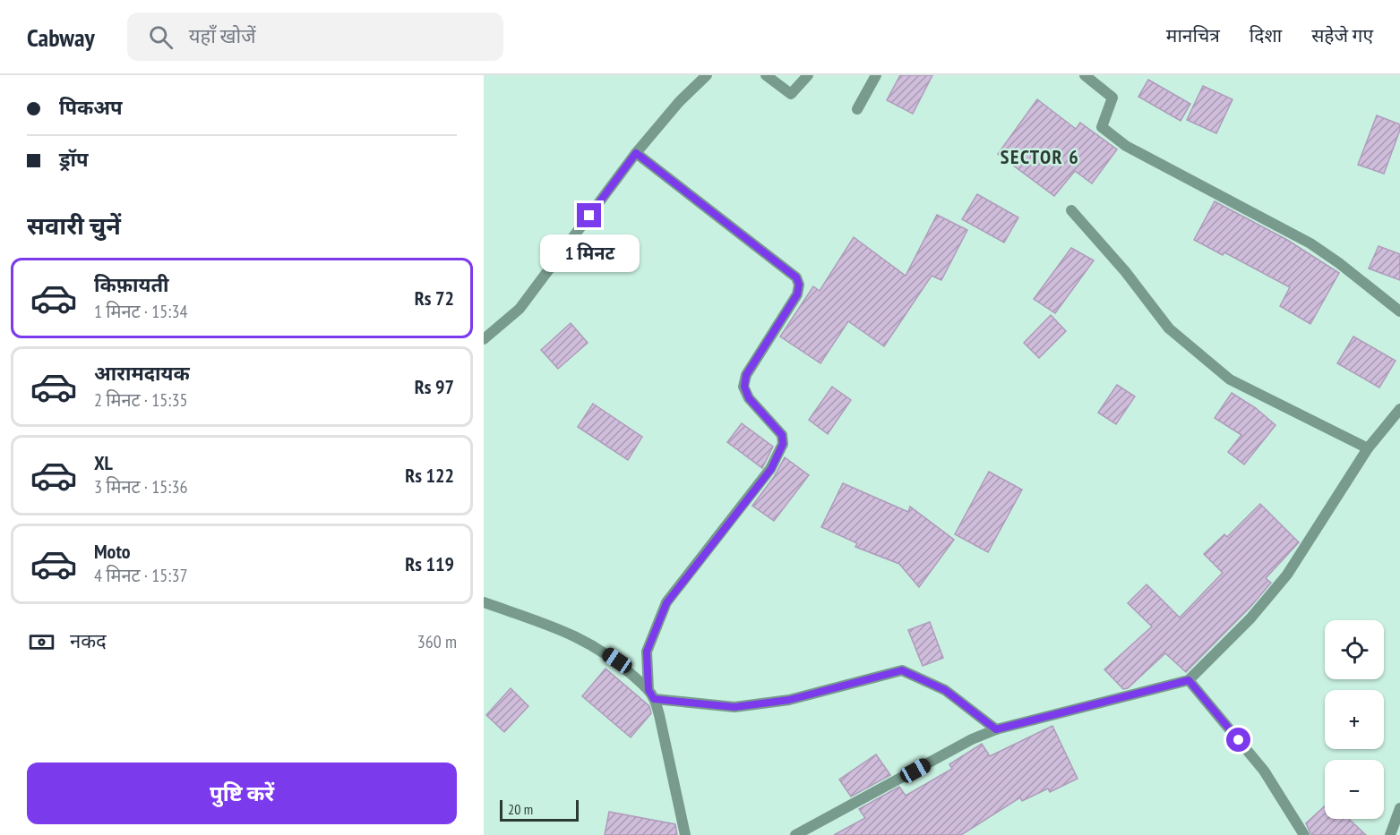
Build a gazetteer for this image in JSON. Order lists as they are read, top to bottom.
{
  "districts": ["SECTOR 6"],
  "scale_bar": "20 m",
  "page": {
    "header": "Cabway",
    "search": "यहाँ खोजें",
    "nav": ["मानचित्र", "दिशा", "सहेजे गए"],
    "banner": ["पिकअप", "ड्रॉप"],
    "heading": "सवारी चुनें",
    "bubble": "1 मिनट",
    "list": [
      {
        "name": "किफ़ायती",
        "note": "1 मिनट · 15:34",
        "value": "Rs 72"
      },
      {
        "name": "आरामदायक",
        "note": "2 मिनट · 15:35",
        "value": "Rs 97"
      },
      {
        "name": "XL",
        "note": "3 मिनट · 15:36",
        "value": "Rs 122"
      },
      {
        "name": "Moto",
        "note": "4 मिनट · 15:37",
        "value": "Rs 119"
      }
    ],
    "pay": ["नकद", "360 m"],
    "map_buttons": ["+", "−"],
    "buttons": "पुष्टि करें",
    "scale": "20 m"
  }
}
